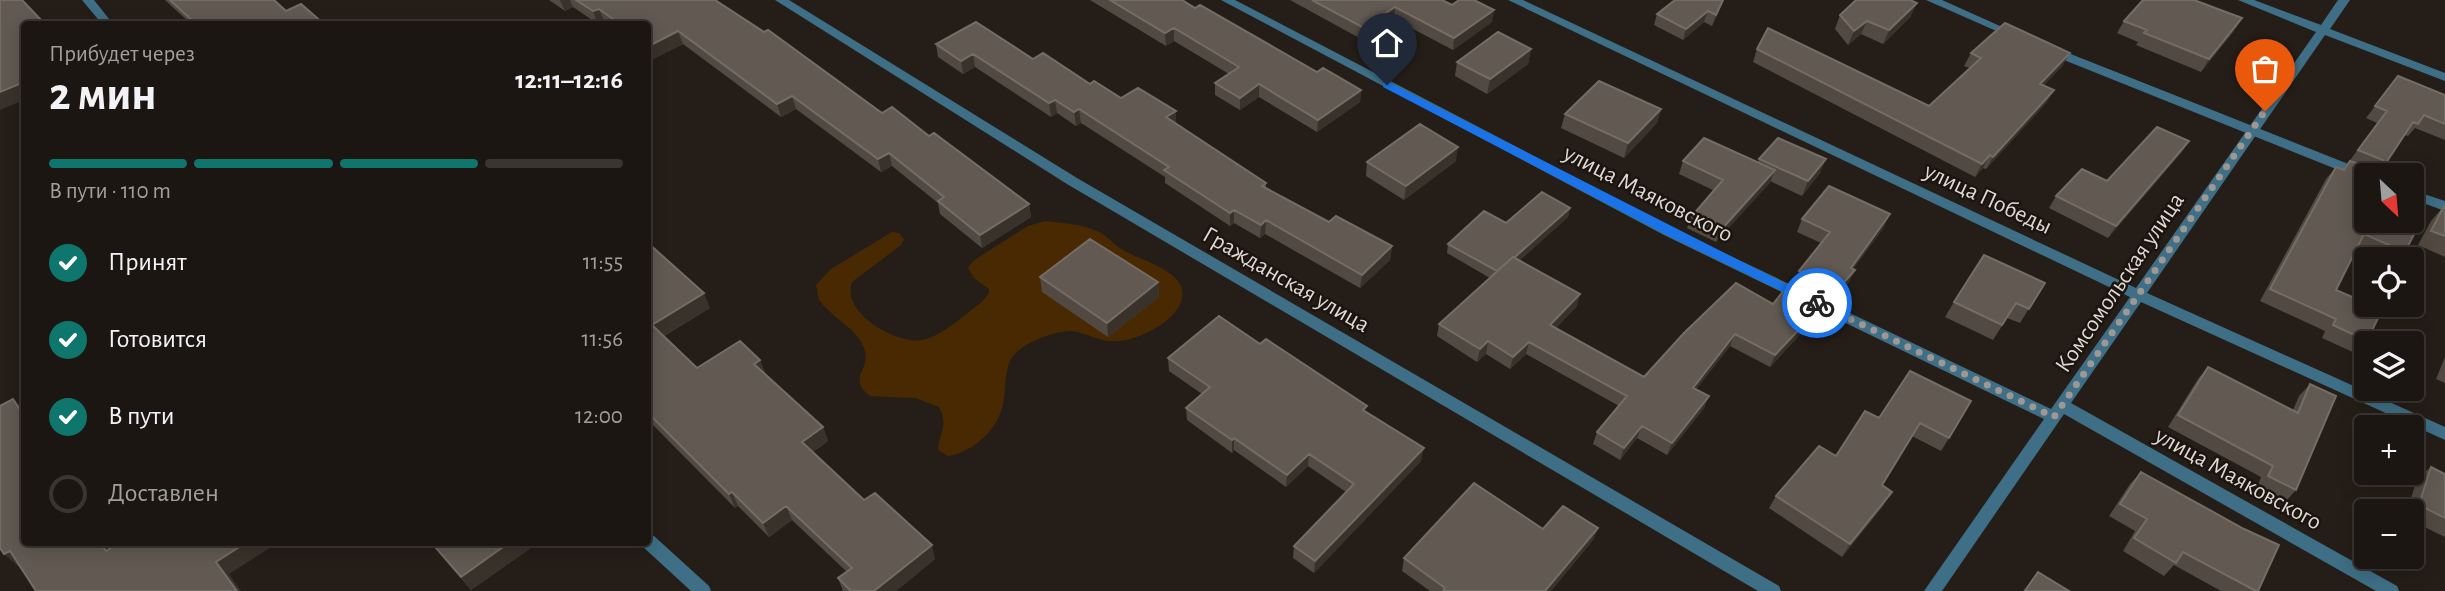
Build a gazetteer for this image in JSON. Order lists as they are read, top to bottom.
{
  "streets": {
    "street": [
      "улица Маяковского",
      "улица Победы",
      "Гражданская улица",
      "Комсомольская улица"
    ]
  },
  "crossings": [
    ["улица Маяковского", "Комсомольская улица"],
    ["улица Победы", "Комсомольская улица"]
  ],
  "north": "bottom right",
  "page": {
    "heading": ["2 мин", "Прибудет через", "12:11–12:16"],
    "bar": "В пути · 110 m",
    "map_buttons": ["+", "−"],
    "list": [
      ["Принят", "11:55"],
      ["Готовится", "11:56"],
      ["В пути", "12:00"],
      "Доставлен"
    ]
  }
}
